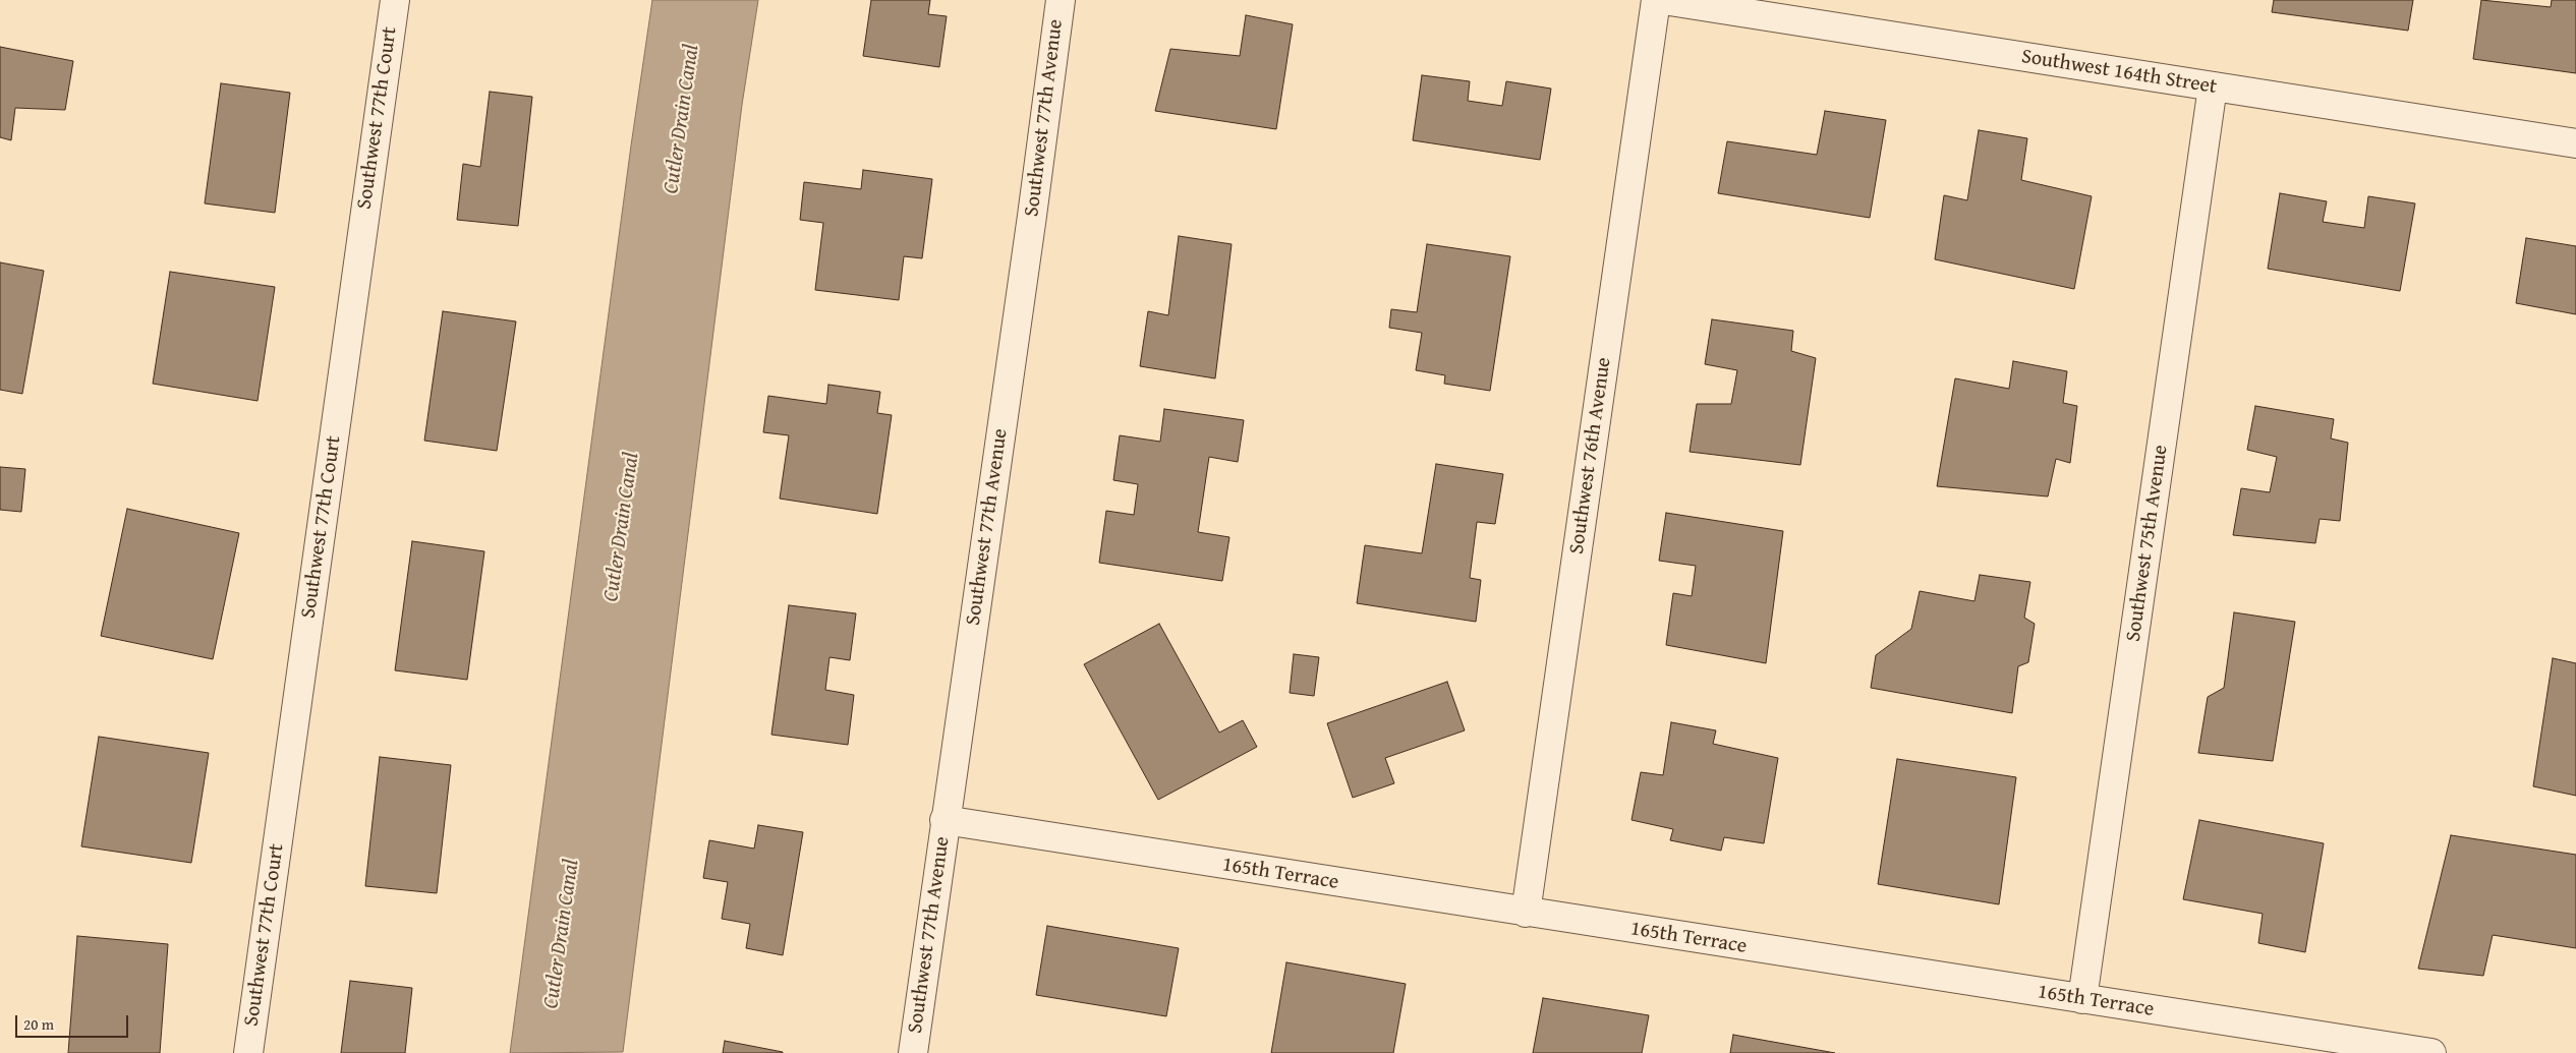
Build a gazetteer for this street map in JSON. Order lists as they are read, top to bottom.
{
  "streets": {
    "street": [
      "Southwest 164th Street",
      "Southwest 77th Court",
      "Southwest 77th Avenue",
      "Southwest 76th Avenue",
      "Southwest 75th Avenue",
      "165th Terrace"
    ]
  },
  "crossings": [
    ["Southwest 164th Street", "Southwest 75th Avenue"],
    ["Southwest 77th Avenue", "165th Terrace"],
    ["Southwest 76th Avenue", "165th Terrace"],
    ["Southwest 75th Avenue", "165th Terrace"]
  ],
  "water": ["Cutler Drain Canal"],
  "scale_bar": "20 m"
}
